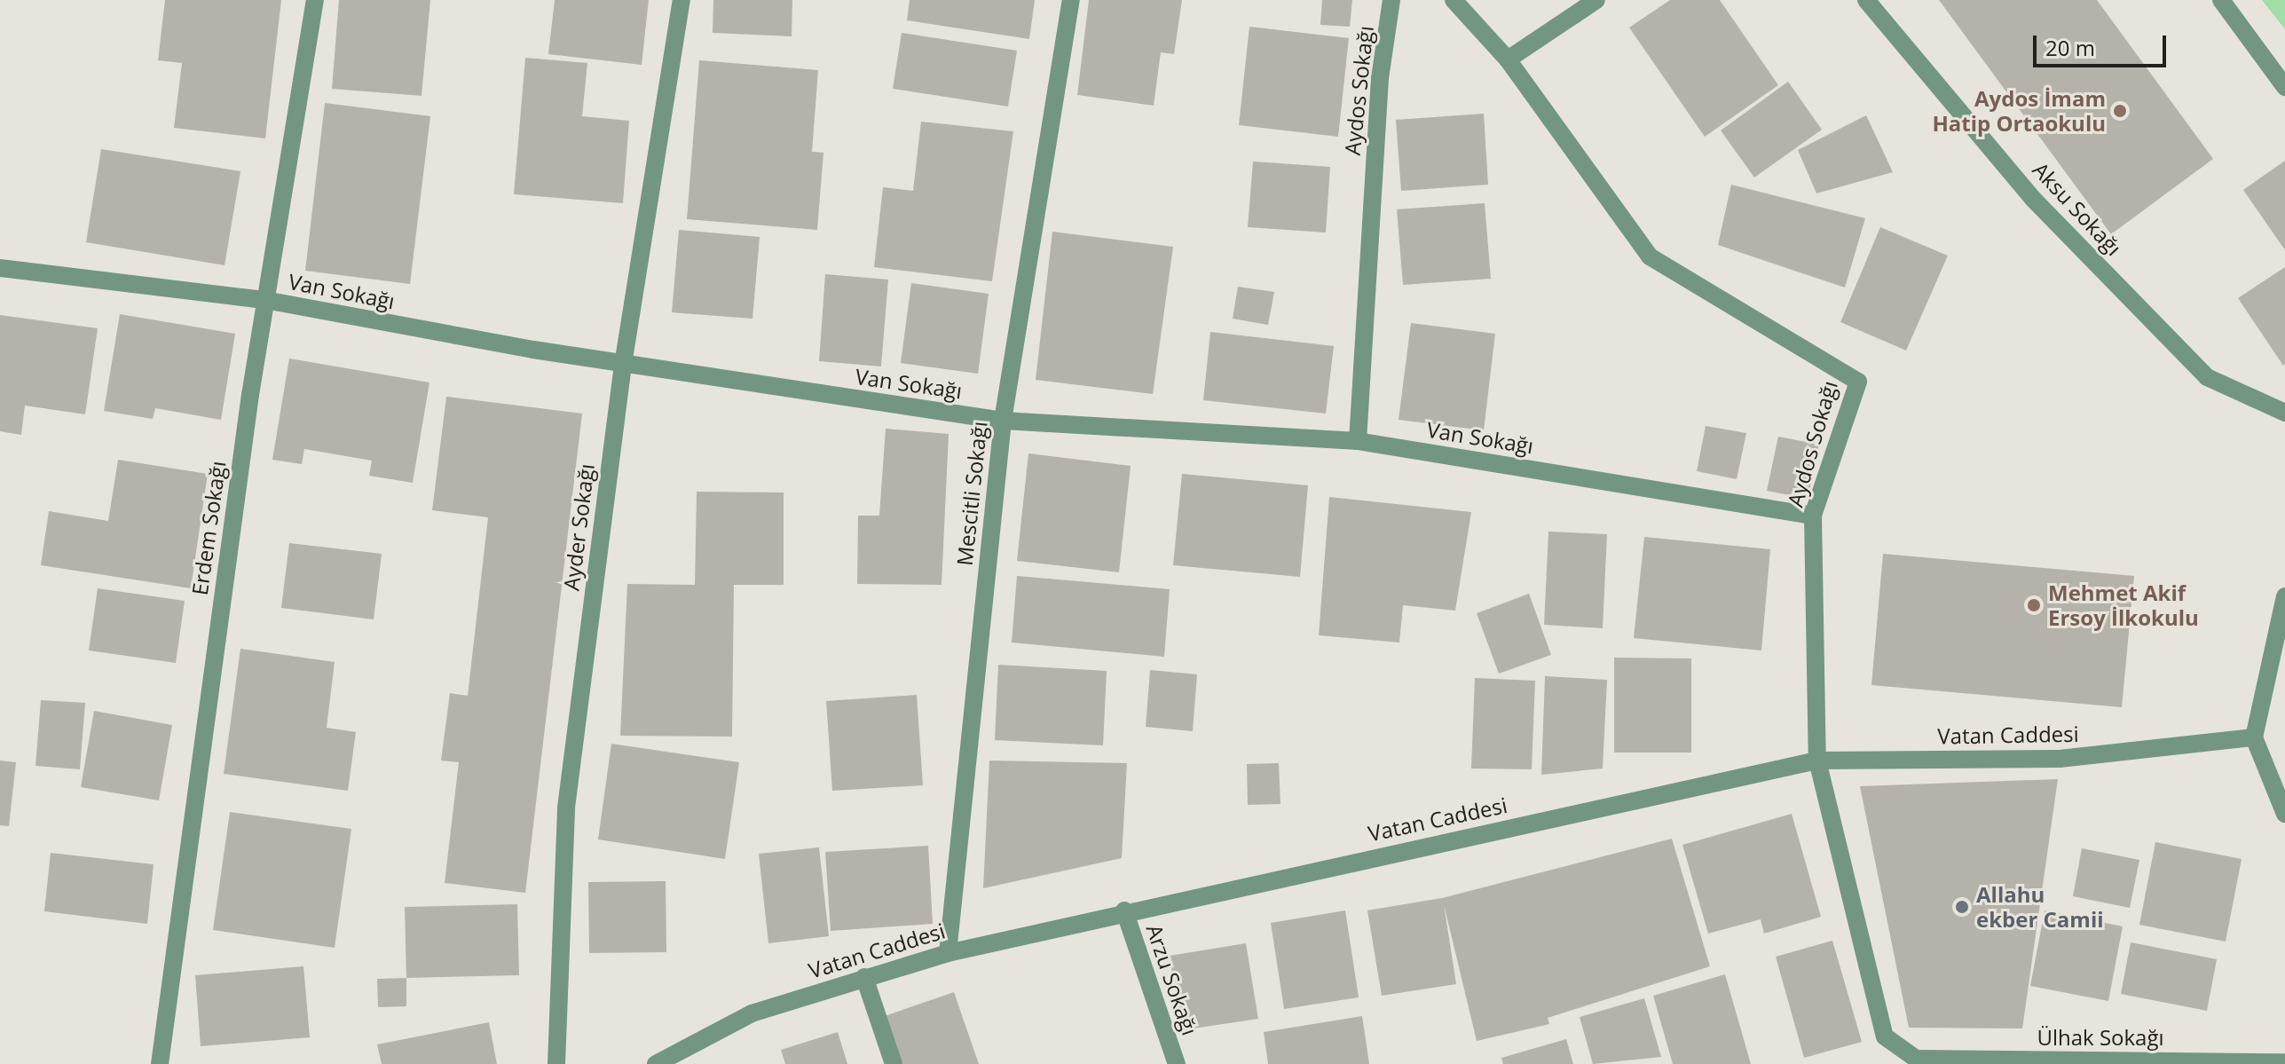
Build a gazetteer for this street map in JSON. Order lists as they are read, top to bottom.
{
  "streets": {
    "street": [
      "Aydos Sokağı",
      "Aksu Sokağı",
      "Van Sokağı",
      "Mescitli Sokağı",
      "Ayder Sokağı",
      "Erdem Sokağı",
      "Vatan Caddesi",
      "Arzu Sokağı",
      "Ülhak Sokağı"
    ]
  },
  "crossings": [
    ["Aydos Sokağı", "Van Sokağı"],
    ["Aydos Sokağı", "Vatan Caddesi"],
    ["Aydos Sokağı", "Ülhak Sokağı"],
    ["Van Sokağı", "Mescitli Sokağı"],
    ["Van Sokağı", "Ayder Sokağı"],
    ["Van Sokağı", "Erdem Sokağı"],
    ["Mescitli Sokağı", "Vatan Caddesi"],
    ["Vatan Caddesi", "Arzu Sokağı"]
  ],
  "places": ["Aydos İmam Hatip Ortaokulu", "Mehmet Akif Ersoy İlkokulu", "Allahu ekber Camii"],
  "scale_bar": "20 m"
}
